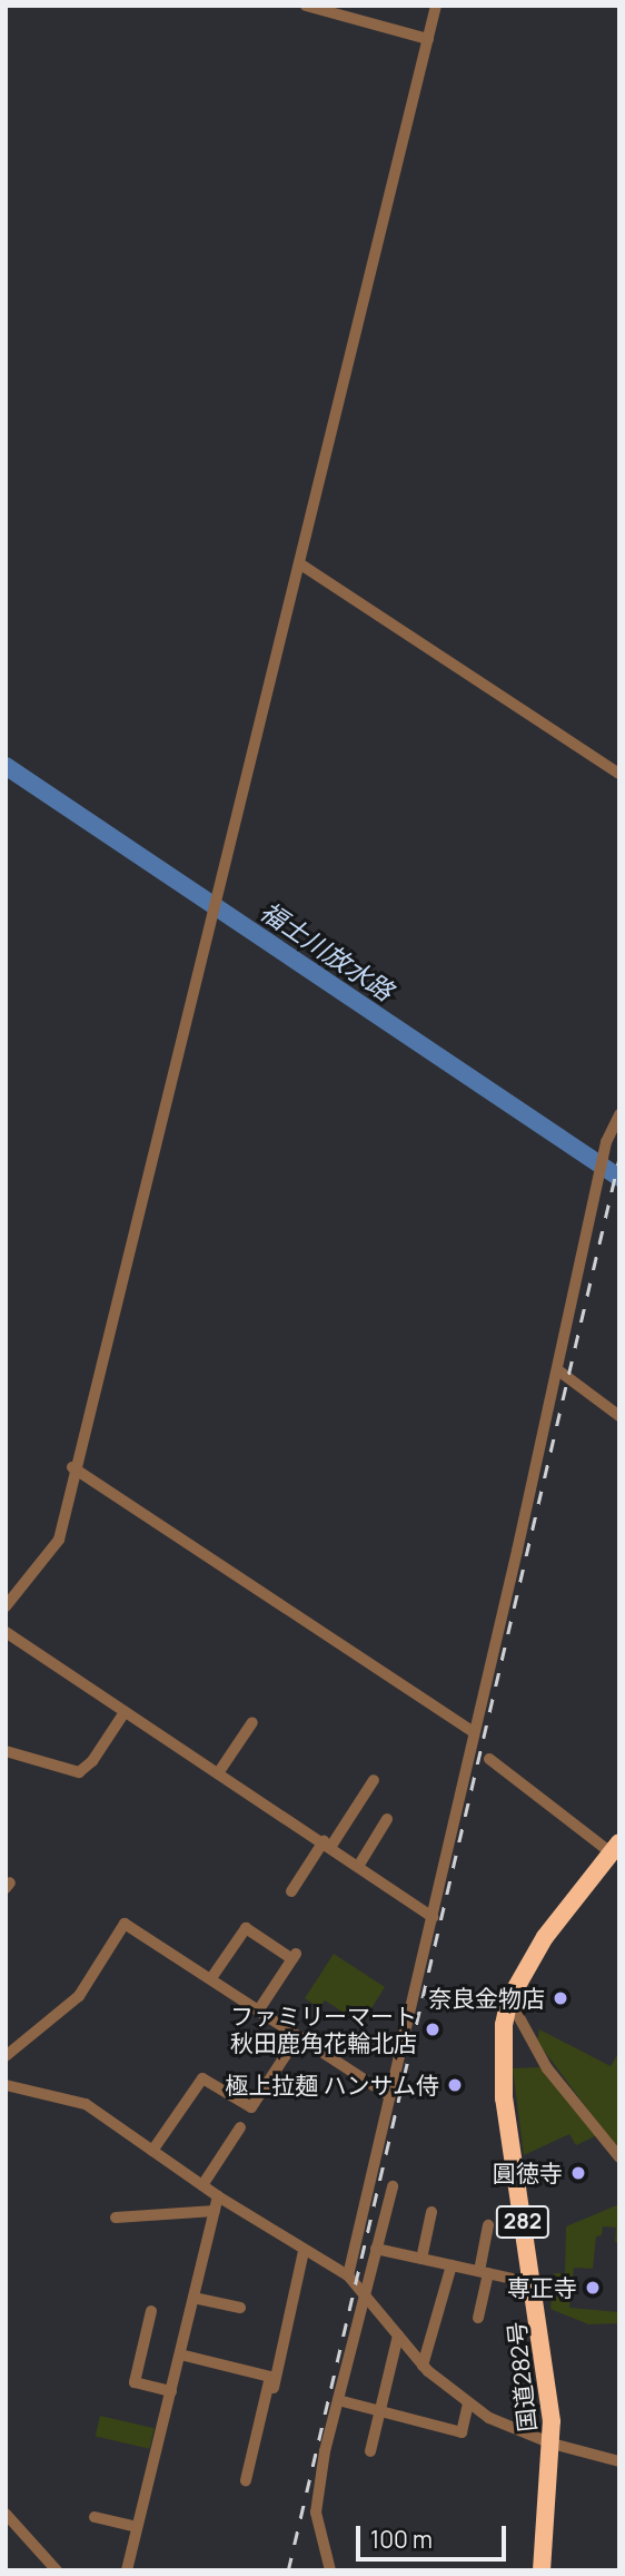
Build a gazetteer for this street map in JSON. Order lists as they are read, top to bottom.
{
  "streets": {
    "highway": ["282", "国道282号"]
  },
  "water": ["福士川放水路"],
  "places": [
    "奈良金物店",
    "ファミリーマート 秋田鹿角花輪北店",
    "極上拉麺 ハンサム侍",
    "圓徳寺",
    "専正寺"
  ],
  "scale_bar": "100 m"
}
